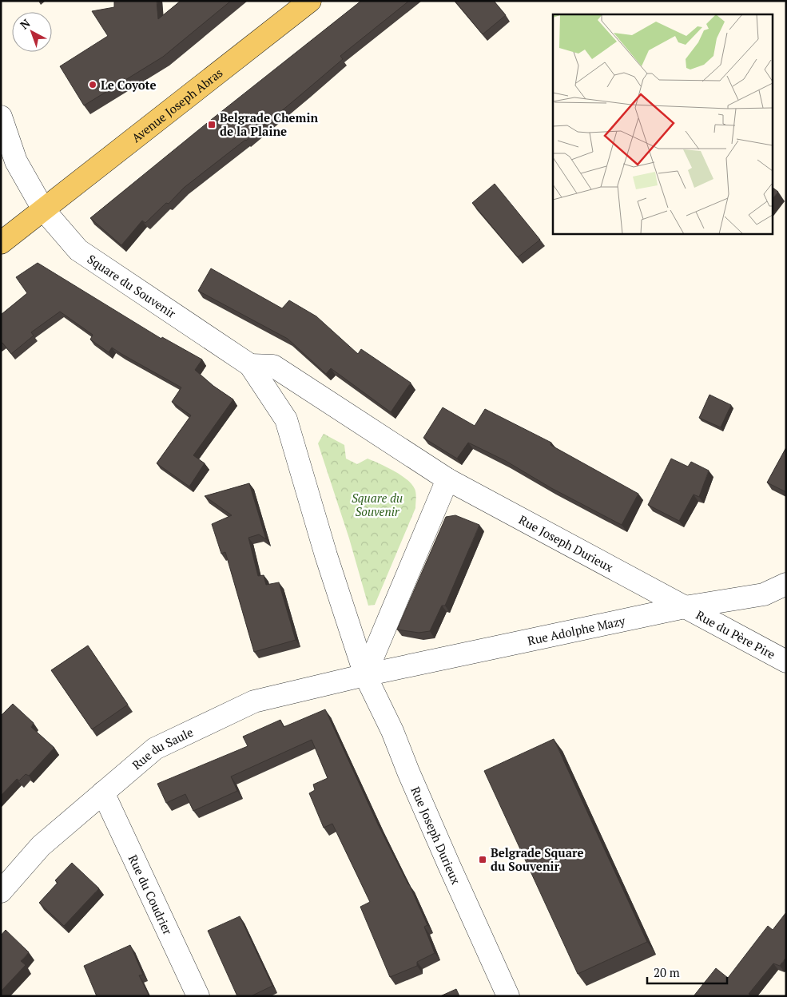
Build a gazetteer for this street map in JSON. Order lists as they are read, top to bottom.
{
  "streets": {
    "main road": ["Avenue Joseph Abras"],
    "street": [
      "Square du Souvenir",
      "Rue Joseph Durieux",
      "Rue Adolphe Mazy",
      "Rue du Père Pire",
      "Rue du Saule",
      "Rue du Coudrier"
    ]
  },
  "crossings": [
    ["Avenue Joseph Abras", "Square du Souvenir"],
    ["Square du Souvenir", "Rue Joseph Durieux"],
    ["Square du Souvenir", "Rue Adolphe Mazy"],
    ["Square du Souvenir", "Rue du Saule"],
    ["Rue Joseph Durieux", "Rue Adolphe Mazy"],
    ["Rue Joseph Durieux", "Rue du Père Pire"],
    ["Rue Joseph Durieux", "Rue du Saule"],
    ["Rue Adolphe Mazy", "Rue du Père Pire"],
    ["Rue Adolphe Mazy", "Rue du Saule"],
    ["Rue du Saule", "Rue du Coudrier"]
  ],
  "parks": ["Square du Souvenir"],
  "places": {
    "other": ["Le Coyote"],
    "transit": ["Belgrade Chemin de la Plaine", "Belgrade Square du Souvenir"]
  },
  "scale_bar": "20 m",
  "north": "top left"
}
